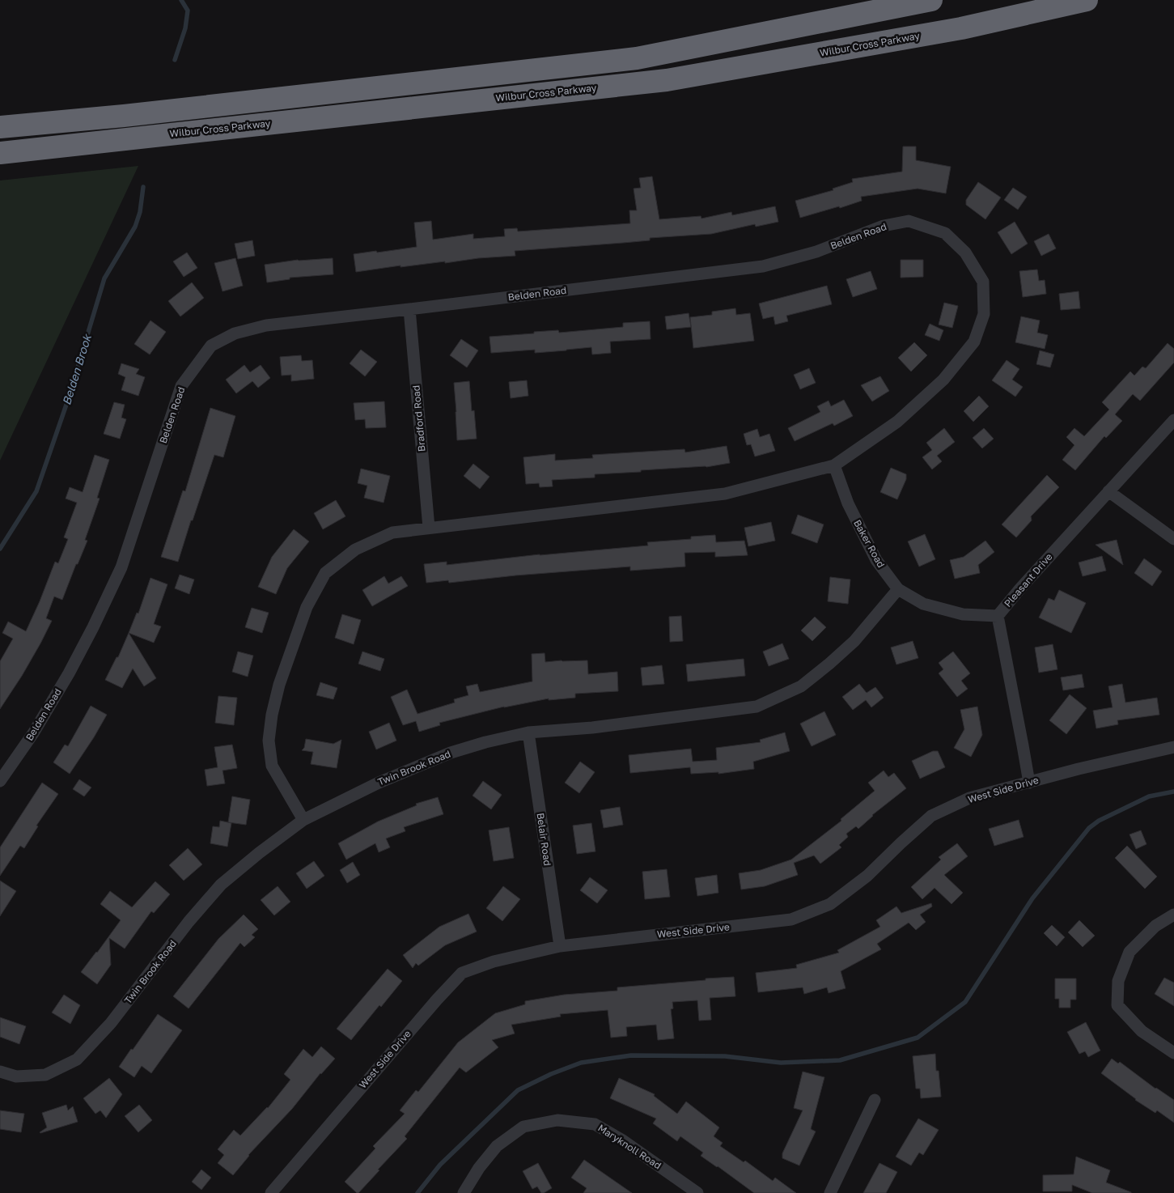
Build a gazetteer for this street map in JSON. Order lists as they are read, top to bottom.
{
  "streets": {
    "highway": ["Wilbur Cross Parkway"],
    "street": [
      "Belden Road",
      "Bradford Road",
      "Baker Road",
      "Pleasant Drive",
      "Twin Brook Road",
      "West Side Drive",
      "Belair Road",
      "Maryknoll Road"
    ]
  },
  "crossings": [
    ["Belden Road", "Bradford Road"],
    ["Belden Road", "Baker Road"],
    ["Belden Road", "Twin Brook Road"],
    ["Baker Road", "Pleasant Drive"],
    ["Baker Road", "Twin Brook Road"],
    ["Pleasant Drive", "West Side Drive"],
    ["Twin Brook Road", "Belair Road"],
    ["West Side Drive", "Belair Road"]
  ],
  "water": ["Belden Brook"]
}
